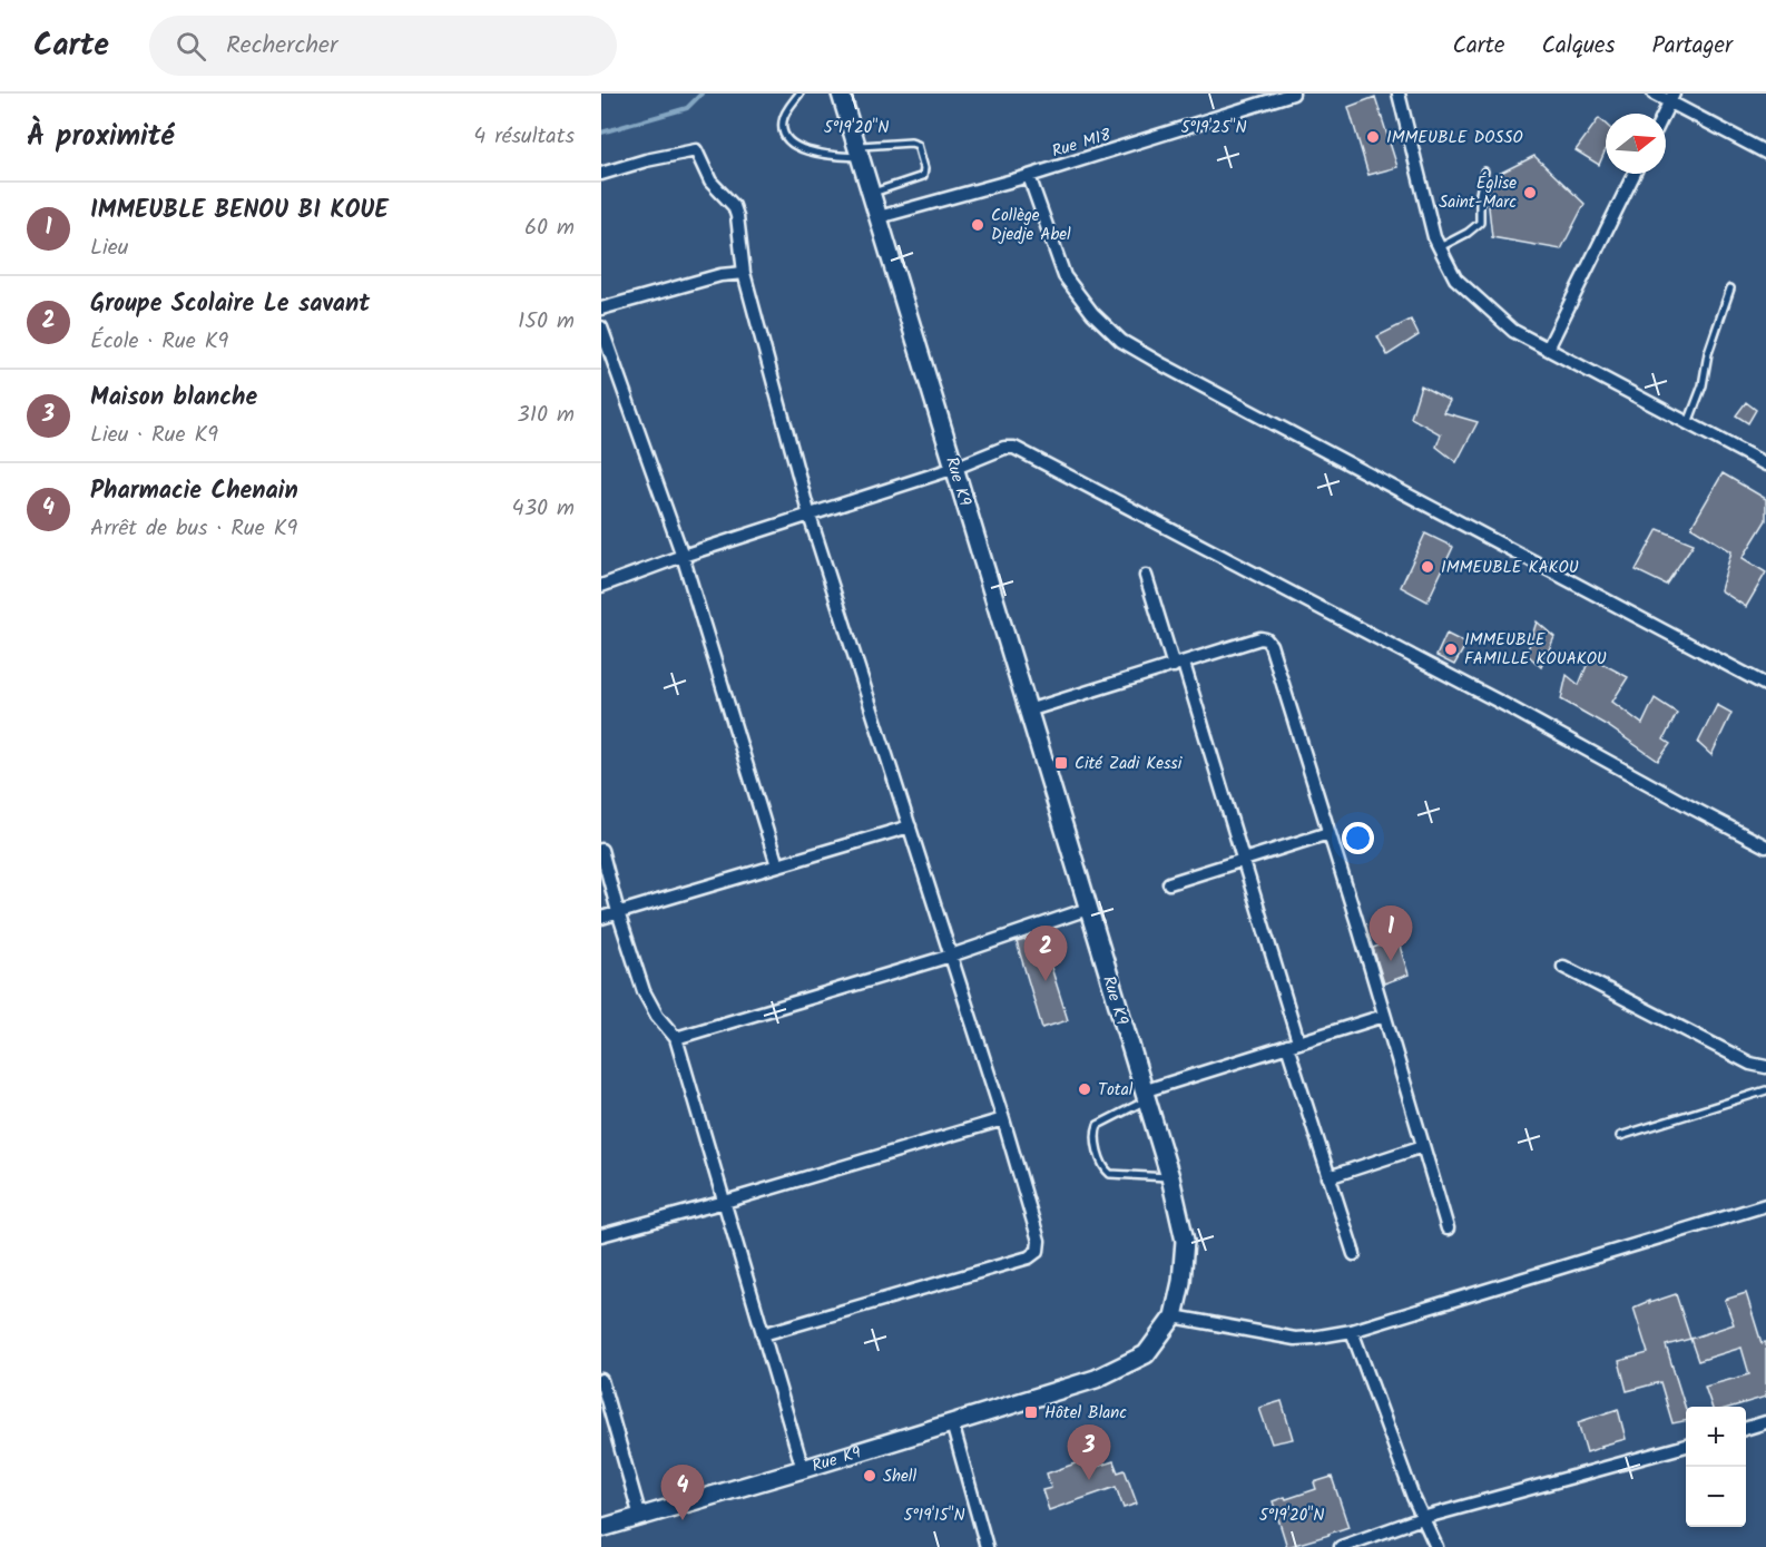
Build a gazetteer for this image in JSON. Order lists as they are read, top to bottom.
{
  "streets": {
    "street": ["Rue M18", "Rue K9"]
  },
  "crossings": [
    ["Rue M18", "Rue K9"]
  ],
  "places": {
    "other": [
      "IMMEUBLE DOSSO",
      "Église Saint-Marc",
      "Collège Djedje Abel",
      "IMMEUBLE KAKOU",
      "IMMEUBLE FAMILLE KOUAKOU",
      "Total",
      "Shell"
    ],
    "transit": ["Cité Zadi Kessi", "Hôtel Blanc"]
  },
  "north": "right",
  "page": {
    "header": "Carte",
    "search": "Rechercher",
    "nav": ["Carte", "Calques", "Partager"],
    "heading": ["À proximité", "4 résultats"],
    "list": [
      {
        "mark": "1",
        "name": "IMMEUBLE BENOU BI KOUE",
        "note": "Lieu",
        "value": "60 m"
      },
      {
        "mark": "2",
        "name": "Groupe Scolaire Le savant",
        "note": "École · Rue K9",
        "value": "150 m"
      },
      {
        "mark": "3",
        "name": "Maison blanche",
        "note": "Lieu · Rue K9",
        "value": "310 m"
      },
      {
        "mark": "4",
        "name": "Pharmacie Chenain",
        "note": "Arrêt de bus · Rue K9",
        "value": "430 m"
      }
    ],
    "pins": [
      "1",
      "2",
      "3",
      "4"
    ],
    "map_buttons": ["+", "−"]
  },
  "coordinates": ["5°19'20\"N", "5°19'25\"N", "5°19'15\"N"]
}
